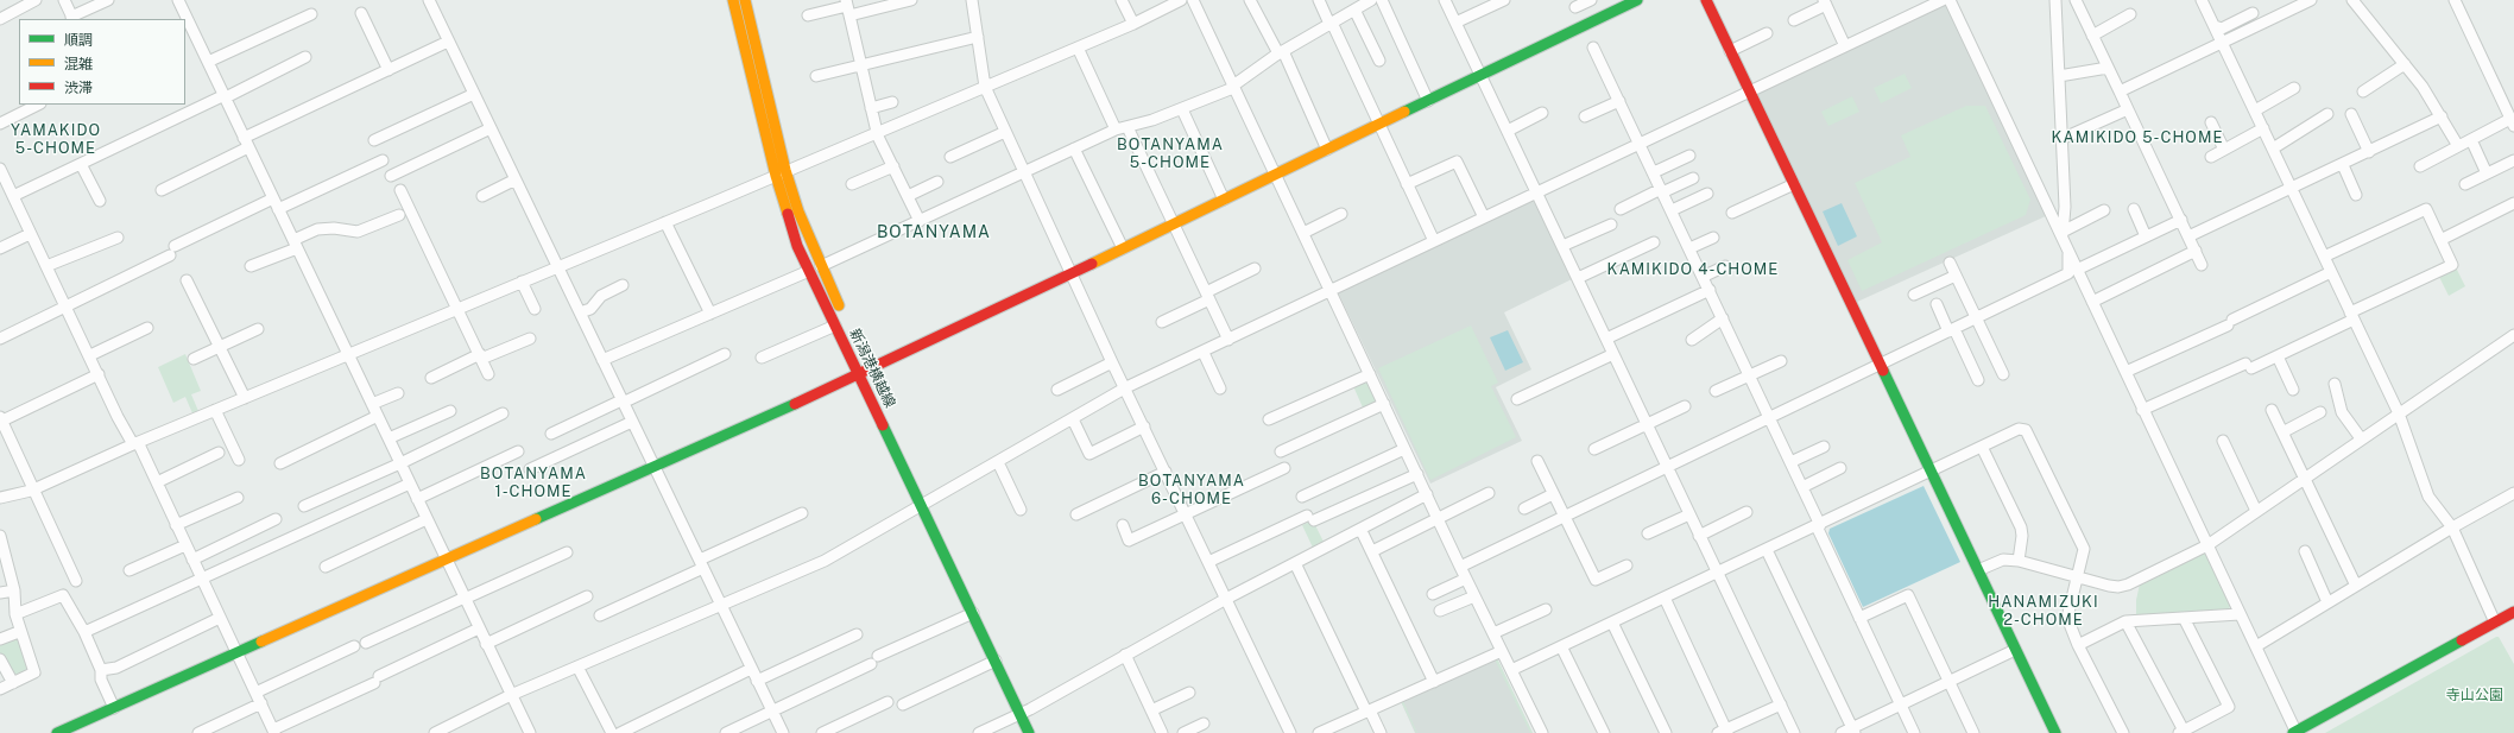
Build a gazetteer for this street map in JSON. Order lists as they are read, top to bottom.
{
  "streets": {
    "street": ["新潟港横越線"]
  },
  "districts": [
    "YAMAKIDO 5-CHOME",
    "KAMIKIDO 5-CHOME",
    "BOTANYAMA 5-CHOME",
    "BOTANYAMA",
    "KAMIKIDO 4-CHOME",
    "BOTANYAMA 1-CHOME",
    "BOTANYAMA 6-CHOME",
    "HANAMIZUKI 2-CHOME"
  ],
  "parks": ["寺山公園"],
  "legend": ["順調", "混雑", "渋滞"]
}
